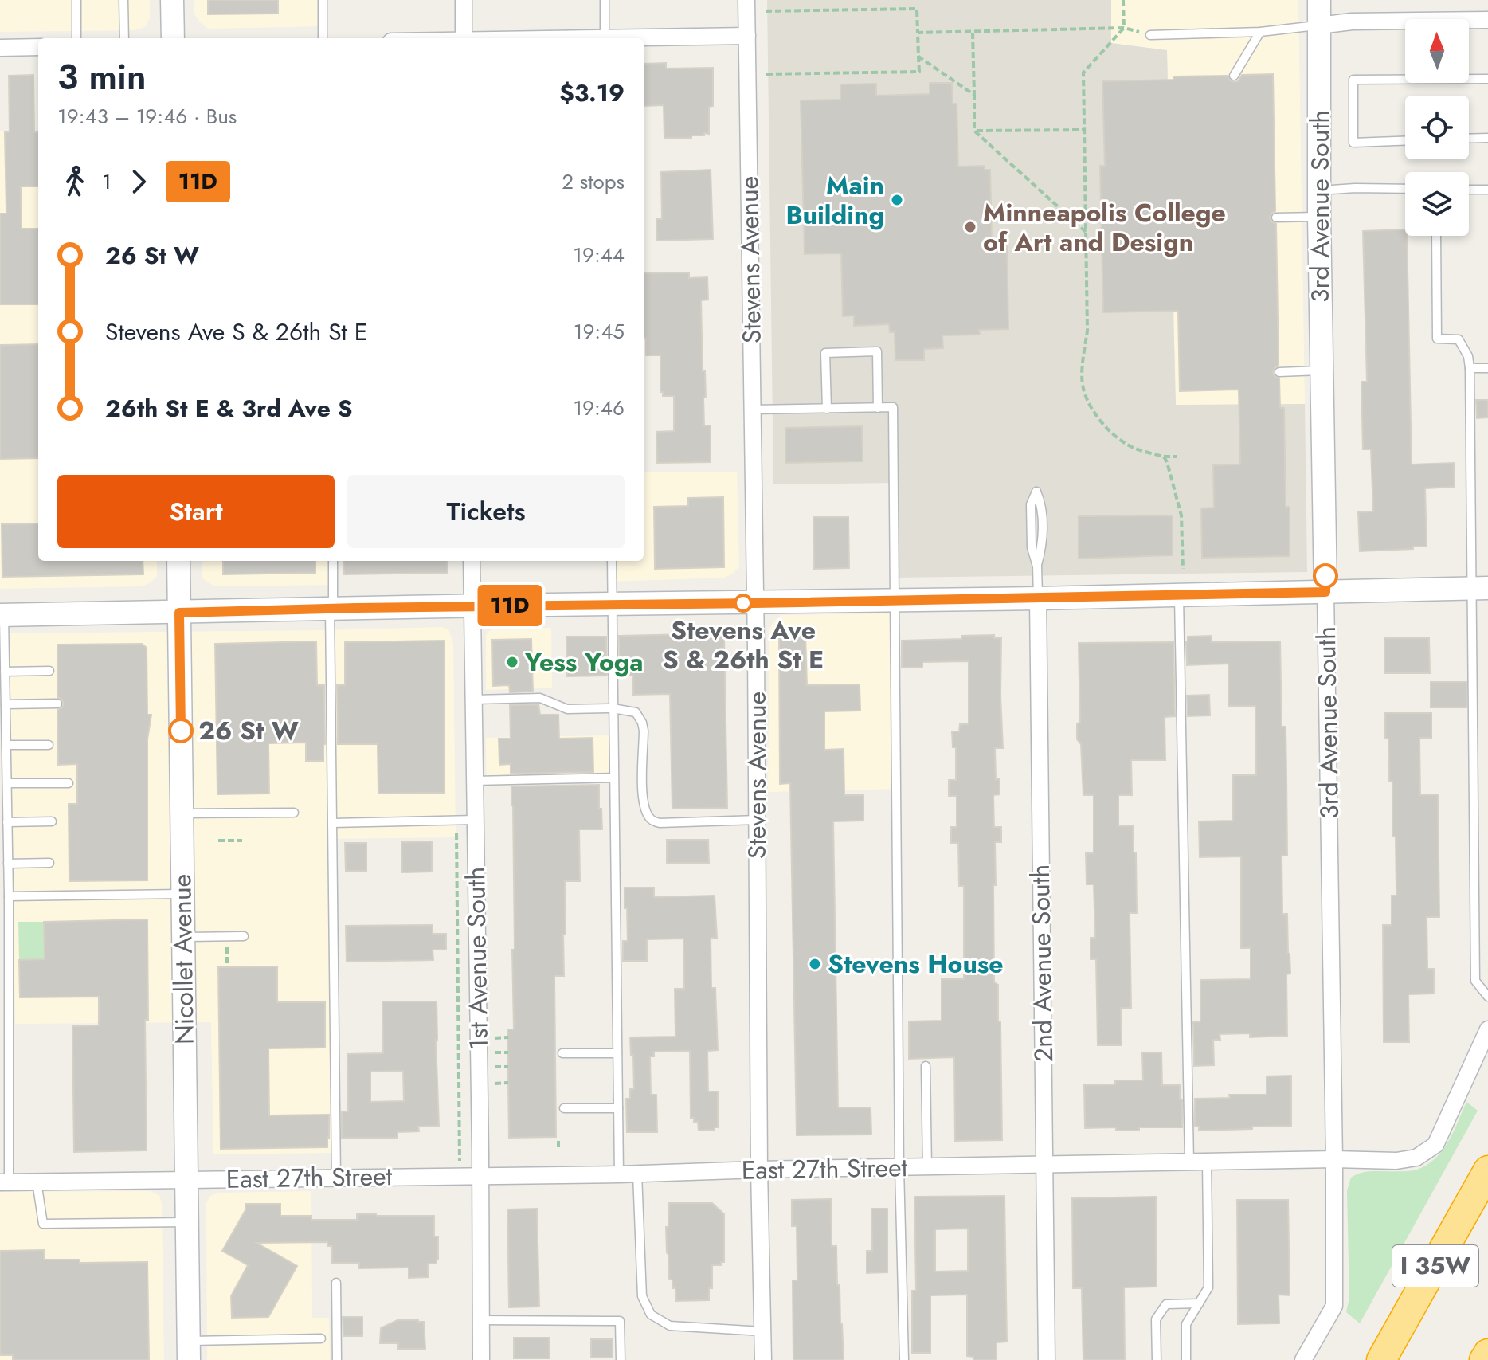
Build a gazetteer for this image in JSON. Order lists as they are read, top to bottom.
{
  "streets": {
    "highway": ["I 35W"],
    "street": [
      "3rd Avenue South",
      "Stevens Avenue",
      "1st Avenue South",
      "Nicollet Avenue",
      "2nd Avenue South",
      "East 27th Street"
    ]
  },
  "crossings": [
    ["3rd Avenue South", "East 27th Street"],
    ["Stevens Avenue", "East 27th Street"],
    ["1st Avenue South", "East 27th Street"],
    ["Nicollet Avenue", "East 27th Street"],
    ["2nd Avenue South", "East 27th Street"]
  ],
  "places": [
    "Main Building",
    "Minneapolis College of Art and Design",
    "Stevens Ave S & 26th St E",
    "Yess Yoga",
    "26 St W",
    "Stevens House"
  ],
  "lines": ["bus line 11D"],
  "north": "top",
  "page": {
    "on_map": "11D",
    "heading": ["3 min", "19:43 – 19:46 · Bus", "$3.19"],
    "legs": ["1", "11D", "2 stops"],
    "list": [
      {
        "name": "26 St W",
        "value": "19:44"
      },
      {
        "name": "Stevens Ave S & 26th St E",
        "value": "19:45"
      },
      {
        "name": "26th St E & 3rd Ave S",
        "value": "19:46"
      }
    ],
    "buttons": ["Start", "Tickets"]
  }
}
